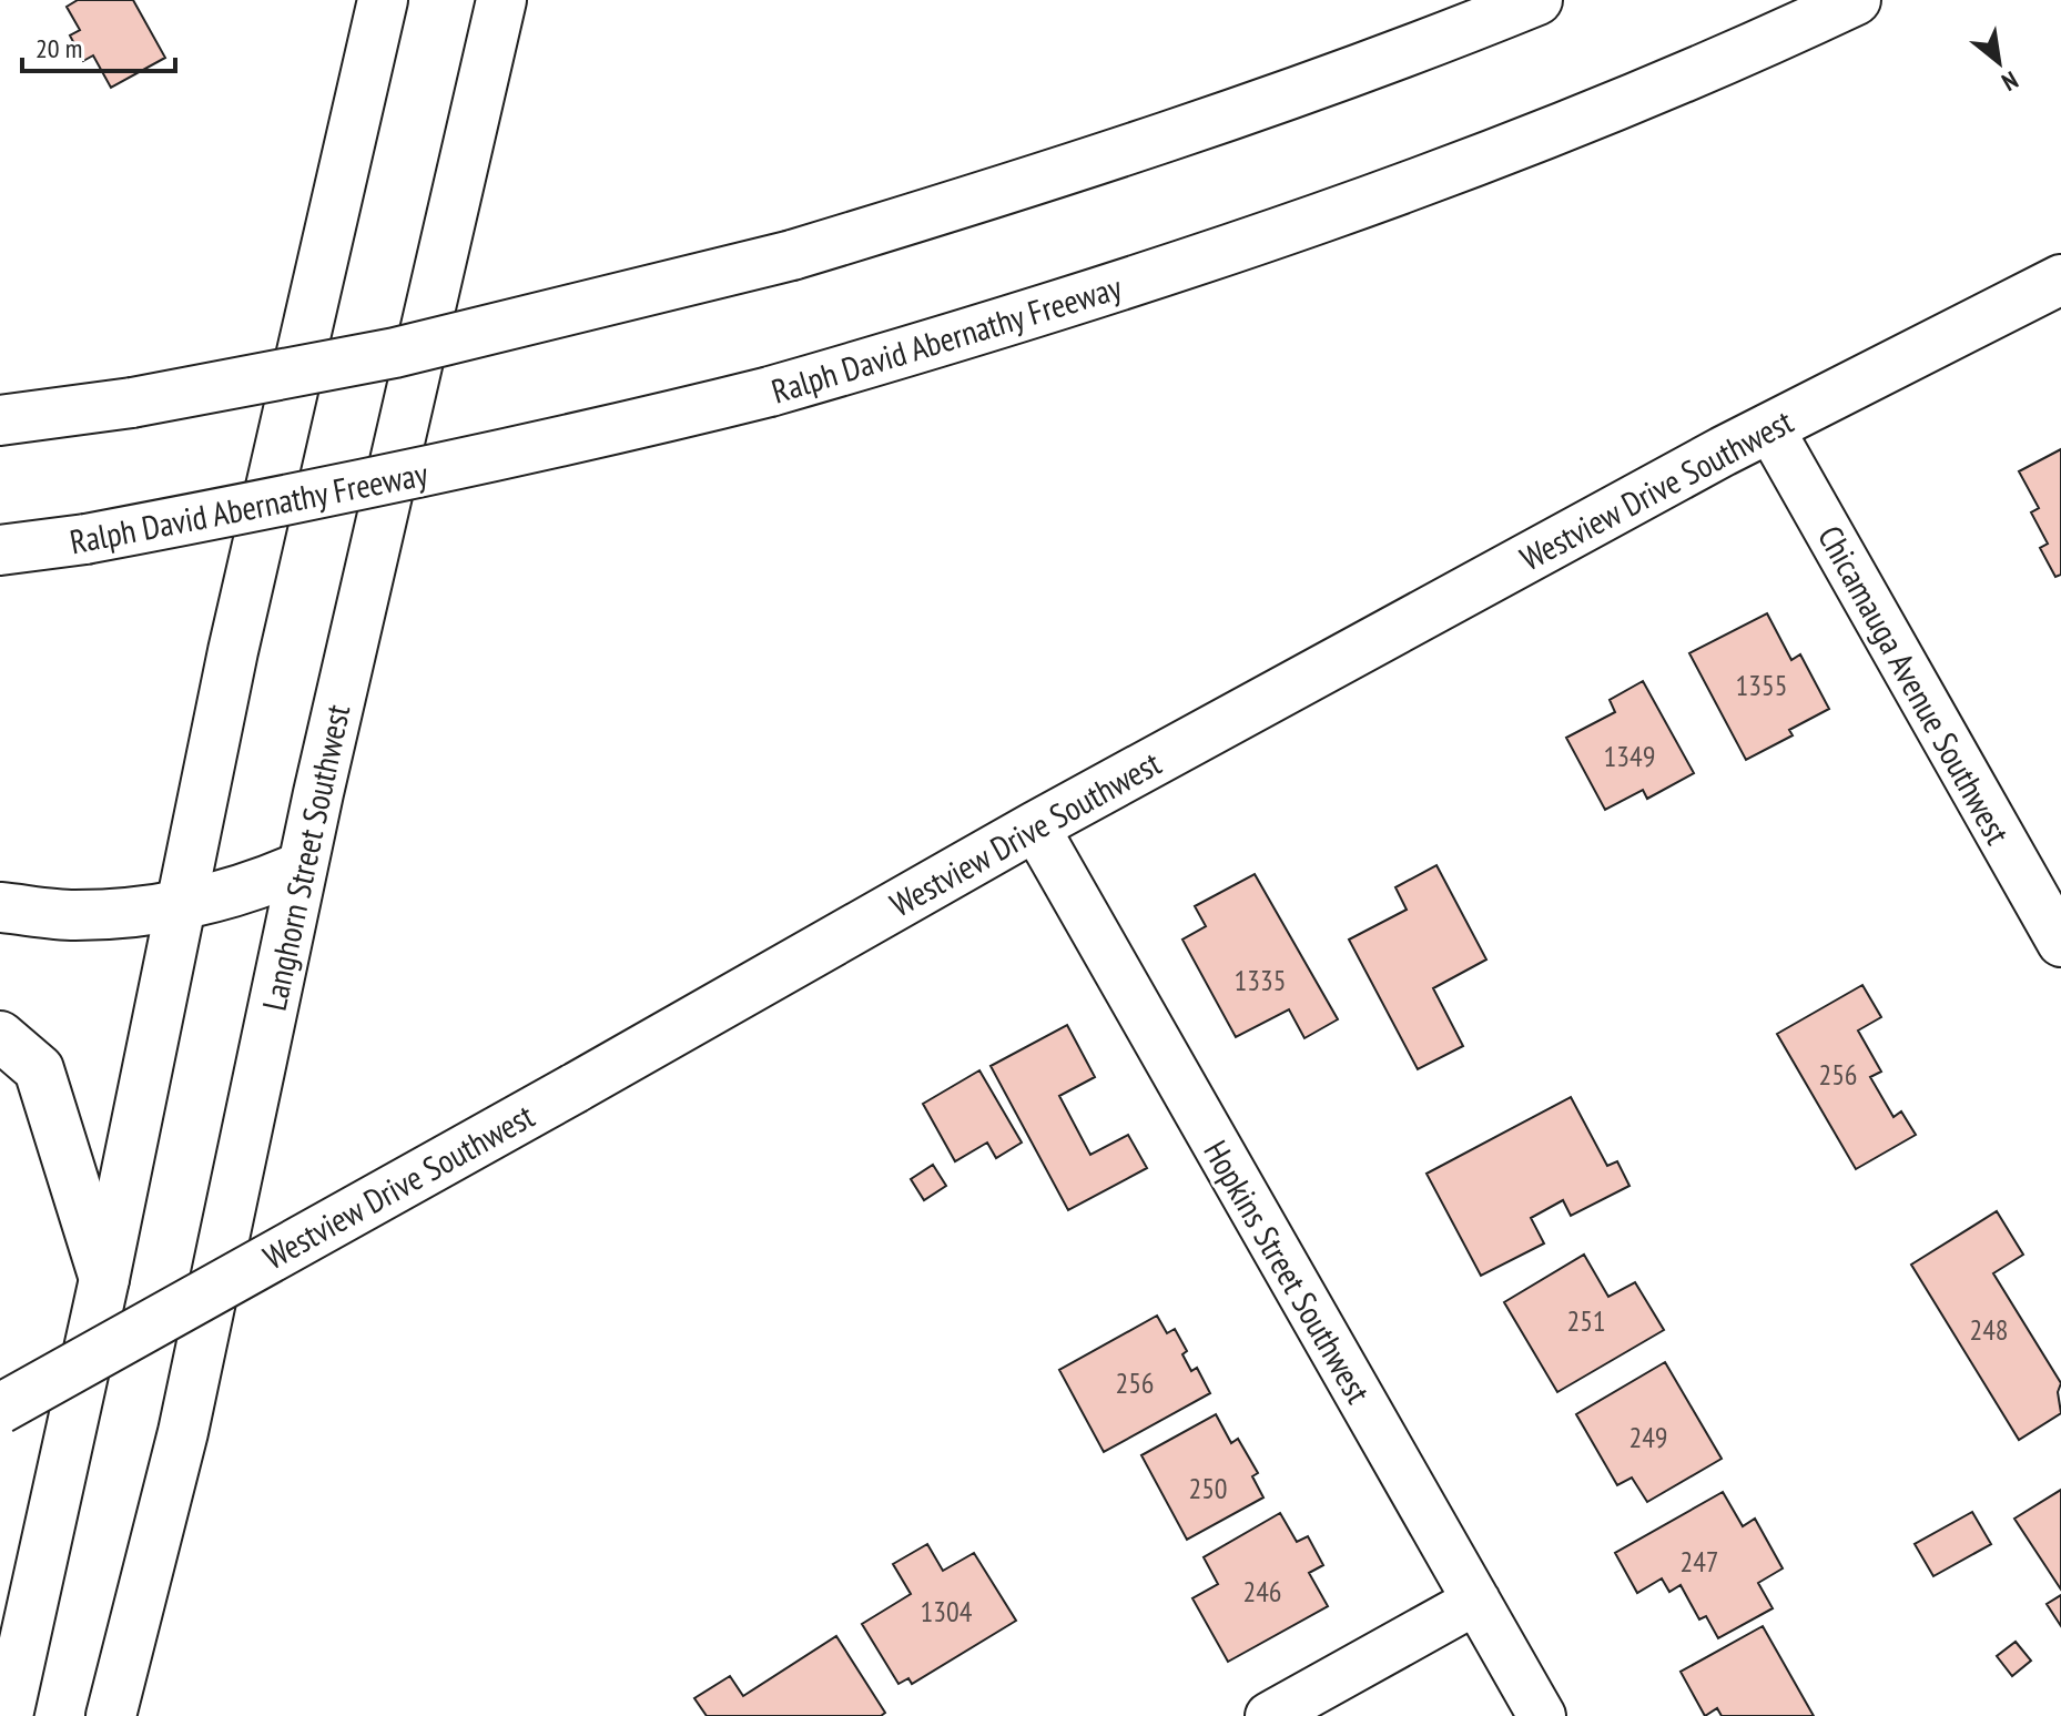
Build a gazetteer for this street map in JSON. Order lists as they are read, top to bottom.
{
  "streets": {
    "main road": ["Ralph David Abernathy Freeway", "Westview Drive Southwest", "Langhorn Street Southwest"],
    "street": ["Chicamauga Avenue Southwest", "Hopkins Street Southwest"]
  },
  "crossings": [
    ["Westview Drive Southwest", "Chicamauga Avenue Southwest"],
    ["Westview Drive Southwest", "Hopkins Street Southwest"]
  ],
  "house_numbers": [
    "1355",
    "1349",
    "1335",
    "256",
    "251",
    "248",
    "256",
    "249",
    "250",
    "247",
    "246",
    "1304"
  ],
  "scale_bar": "20 m",
  "north": "bottom right"
}
